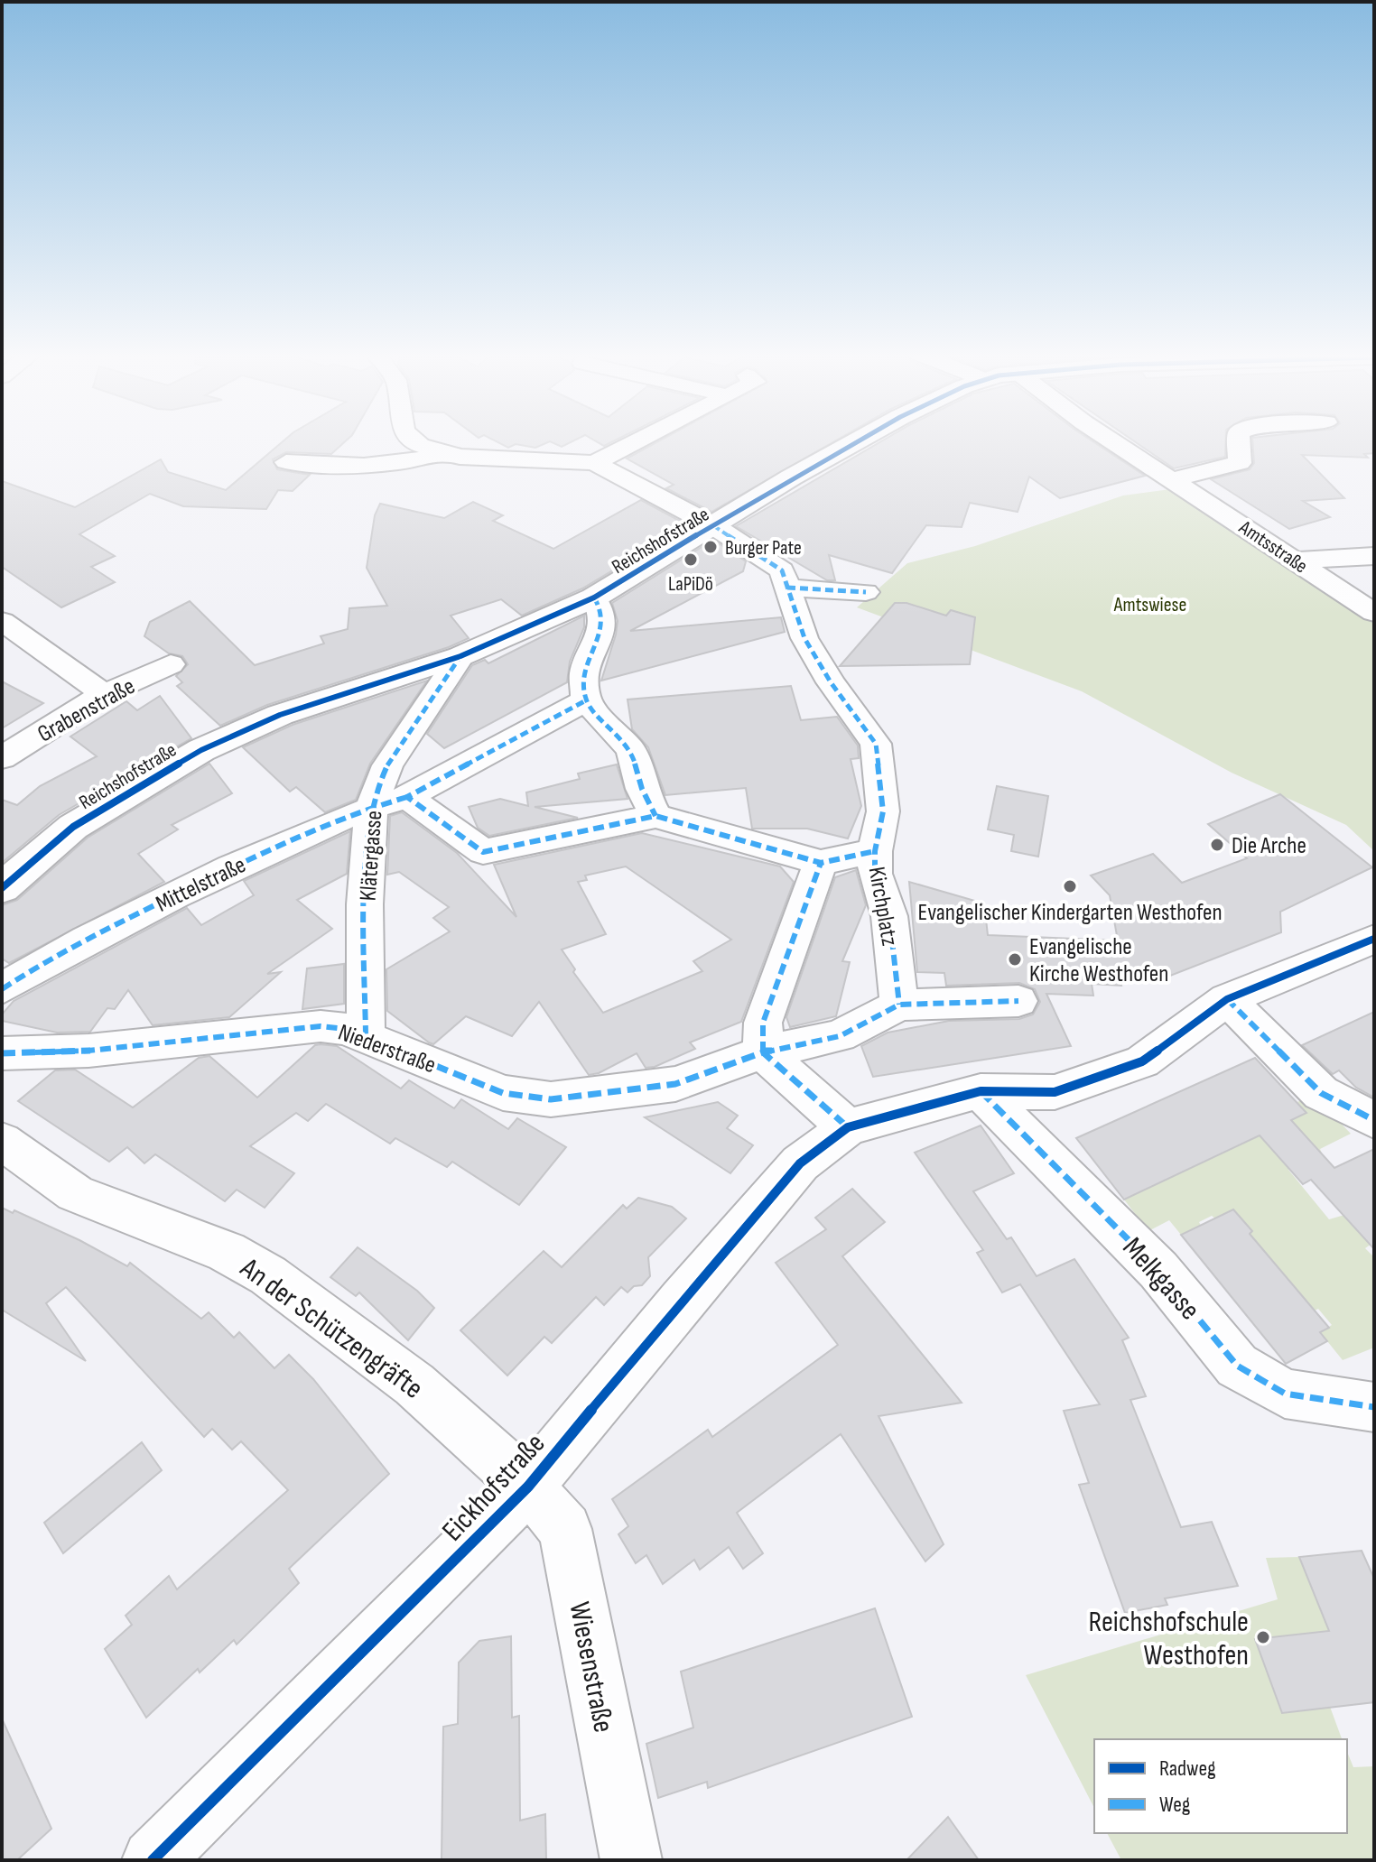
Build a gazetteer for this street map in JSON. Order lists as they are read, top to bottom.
{
  "streets": {
    "street": [
      "Reichshofstraße",
      "Amtsstraße",
      "Grabenstraße",
      "Klätergasse",
      "Mittelstraße",
      "Kirchplatz",
      "Niederstraße",
      "Melkgasse",
      "An der Schützengräfte",
      "Eickhofstraße",
      "Wiesenstraße"
    ]
  },
  "crossings": [
    ["Reichshofstraße", "Klätergasse"],
    ["Klätergasse", "Mittelstraße"],
    ["Klätergasse", "Niederstraße"],
    ["An der Schützengräfte", "Eickhofstraße"],
    ["An der Schützengräfte", "Wiesenstraße"],
    ["Eickhofstraße", "Wiesenstraße"]
  ],
  "parks": ["Amtswiese"],
  "places": [
    "Burger Pate",
    "LaPiDö",
    "Die Arche",
    "Evangelischer Kindergarten Westhofen",
    "Evangelische Kirche Westhofen",
    "Reichshofschule Westhofen"
  ],
  "legend": ["Radweg", "Weg"]
}
